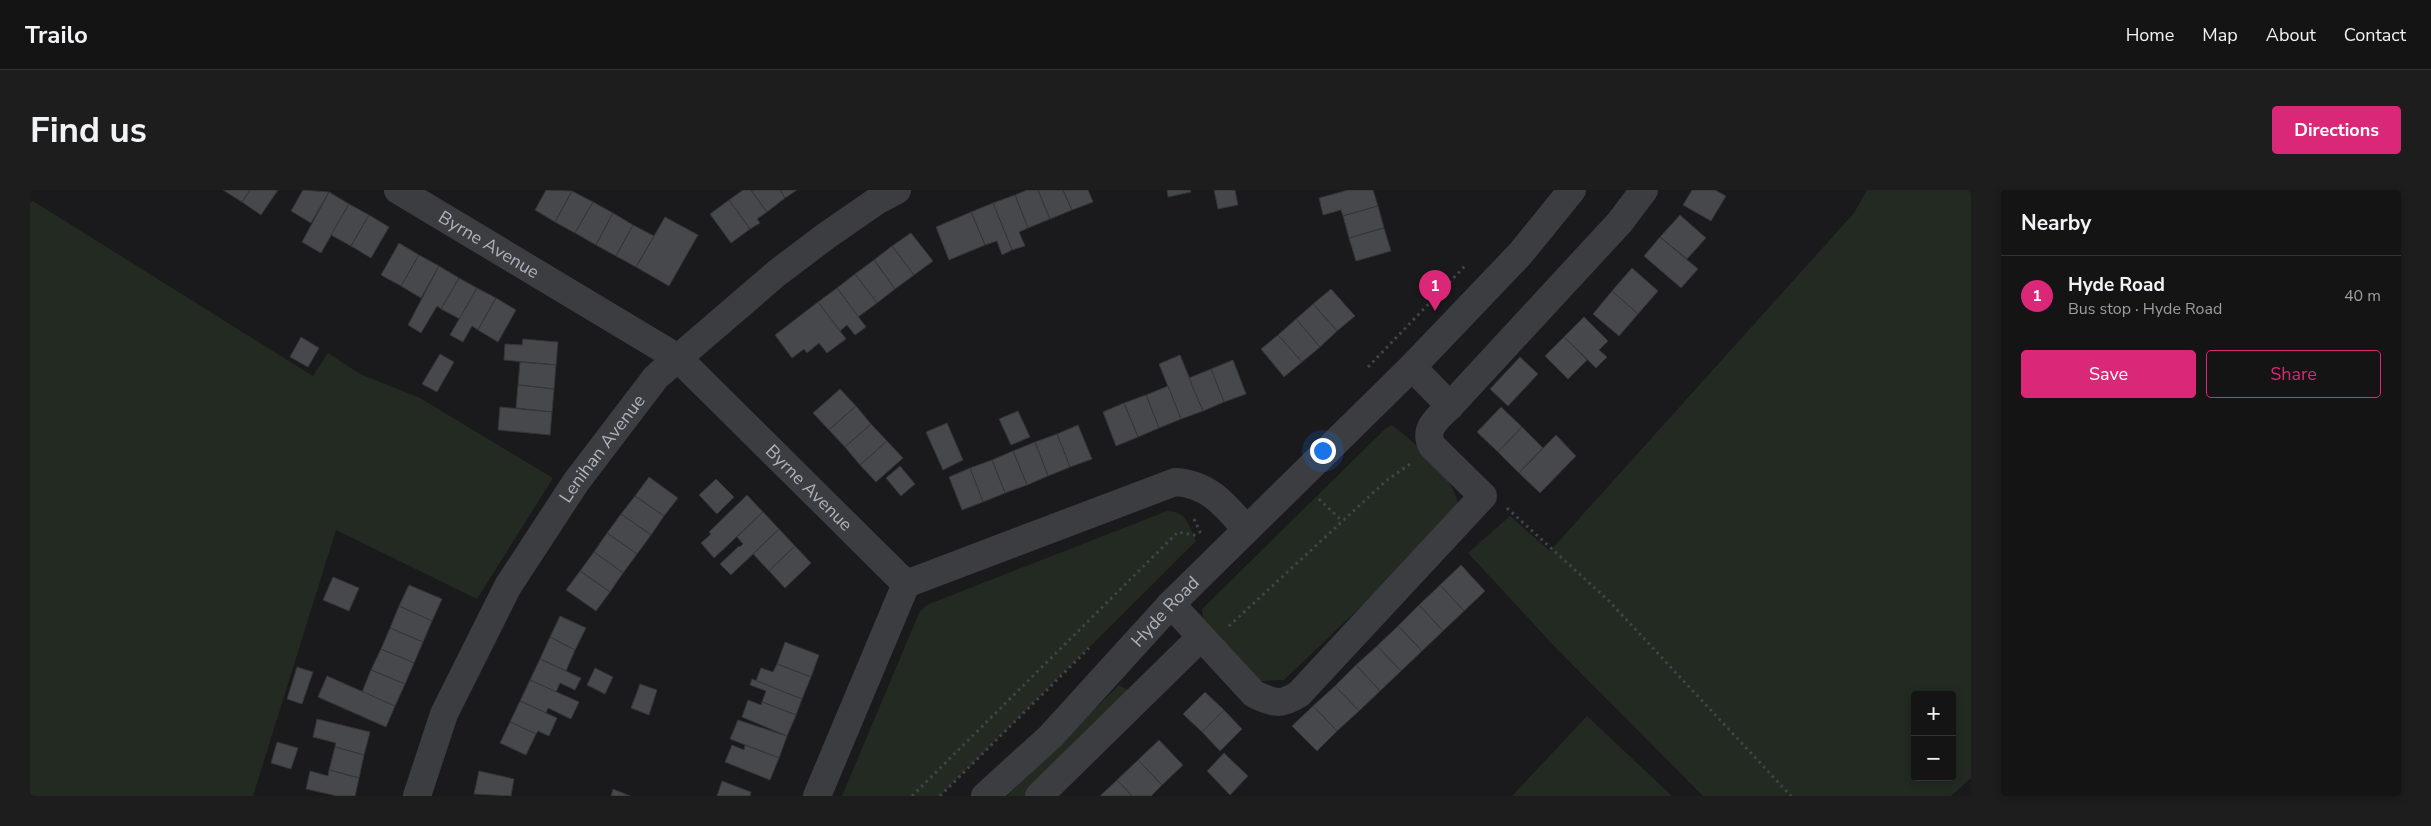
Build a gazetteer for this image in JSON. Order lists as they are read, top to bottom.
{
  "streets": {
    "street": ["Byrne Avenue", "Lenihan Avenue", "Hyde Road"]
  },
  "crossings": [
    ["Byrne Avenue", "Lenihan Avenue"]
  ],
  "page": {
    "header": "Trailo",
    "nav": [
      "Home",
      "Map",
      "About",
      "Contact"
    ],
    "buttons": [
      "Directions",
      ["Save", "Share"]
    ],
    "title": "Find us",
    "heading": "Nearby",
    "list": [
      {
        "mark": "1",
        "name": "Hyde Road",
        "note": "Bus stop · Hyde Road",
        "value": "40 m"
      }
    ],
    "pins": "1",
    "map_buttons": ["+", "−"]
  }
}
